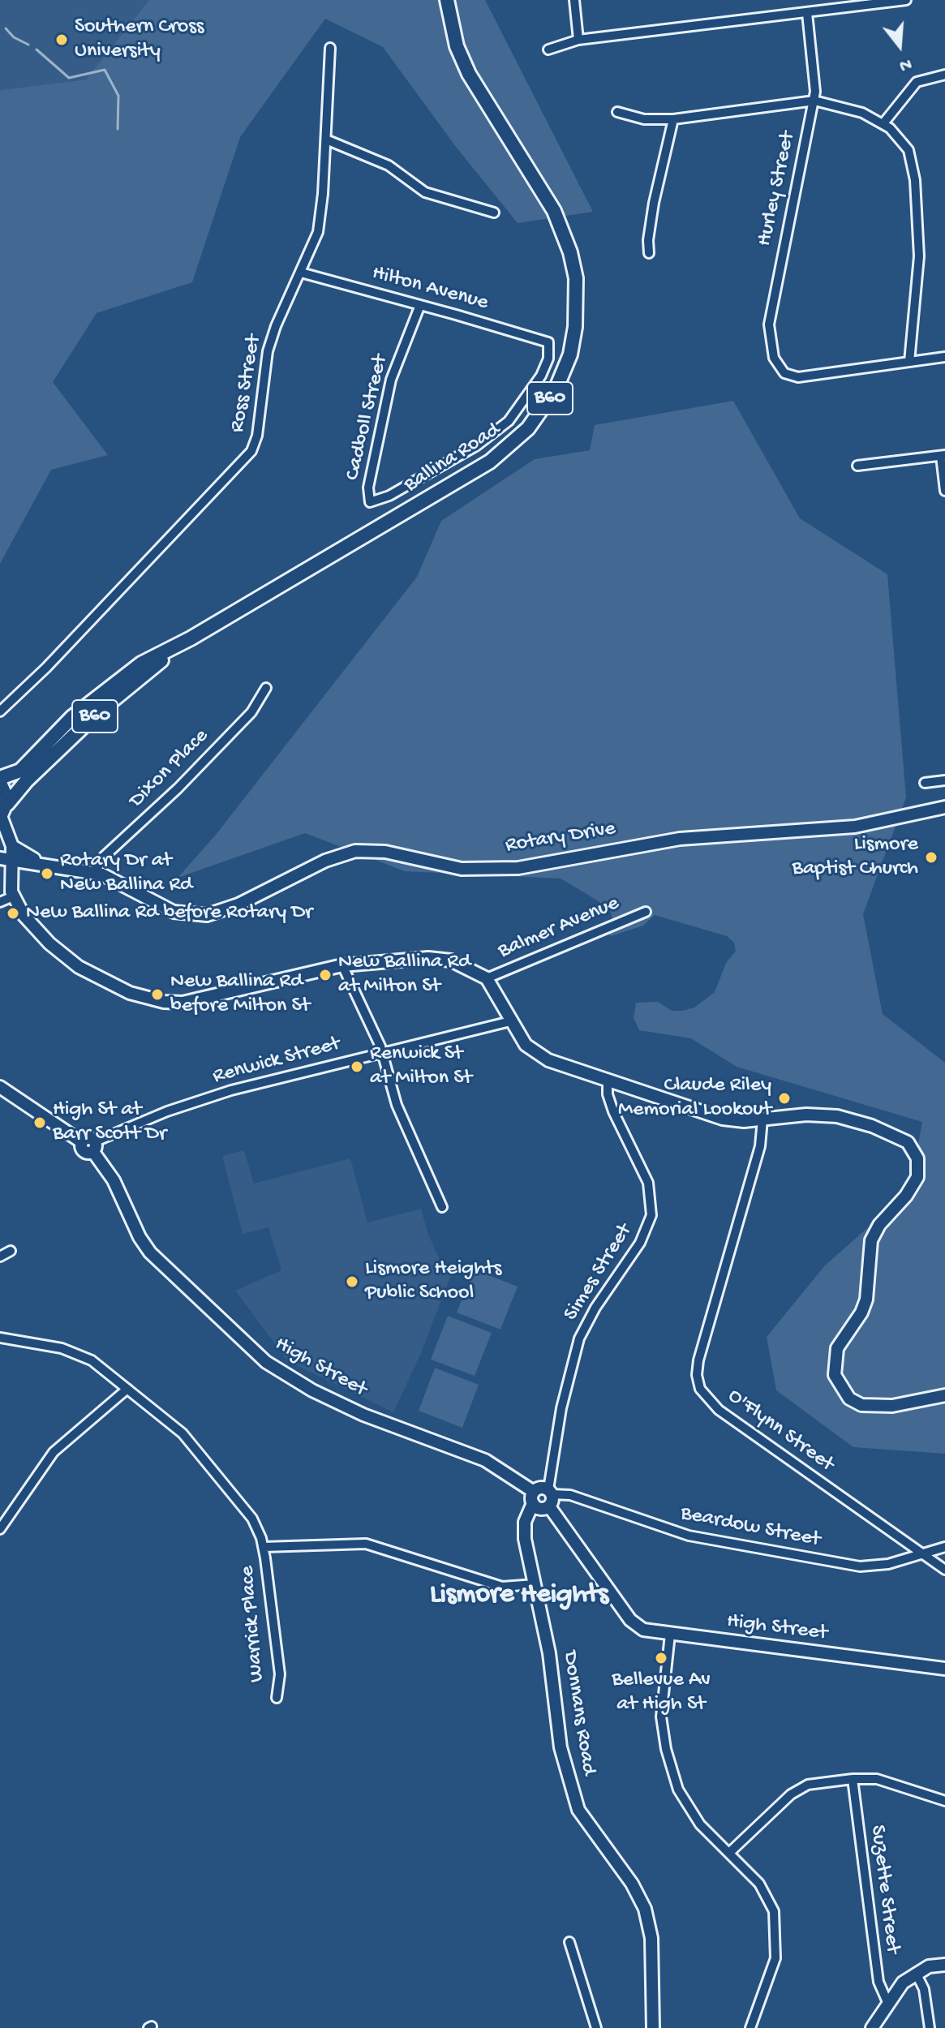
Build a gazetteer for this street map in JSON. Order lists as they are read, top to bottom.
{
  "streets": {
    "main road": ["B60", "Ballina Road"],
    "street": [
      "Hurley Street",
      "Hilton Avenue",
      "Ross Street",
      "Cadboll Street",
      "Dixon Place",
      "Rotary Drive",
      "Balmer Avenue",
      "Renwick Street",
      "Simes Street",
      "High Street",
      "O'Flynn Street",
      "Beardow Street",
      "Warrick Place",
      "Donnans Road",
      "Suzette Street"
    ]
  },
  "crossings": [
    ["Hilton Avenue", "Ross Street"],
    ["Hilton Avenue", "Cadboll Street"],
    ["Dixon Place", "Rotary Drive"],
    ["Renwick Street", "High Street"],
    ["Simes Street", "High Street"],
    ["Simes Street", "Beardow Street"],
    ["High Street", "Beardow Street"],
    ["High Street", "Donnans Road"],
    ["O'Flynn Street", "Beardow Street"]
  ],
  "districts": ["Lismore Heights"],
  "places": [
    "Southern Cross University",
    "Lismore Baptist Church",
    "Rotary Dr at New Ballina Rd",
    "New Ballina Rd before Rotary Dr",
    "New Ballina Rd at Milton St",
    "New Ballina Rd before Milton St",
    "Renwick St at Milton St",
    "Claude Riley Memorial Lookout",
    "High St at Barr Scott Dr",
    "Lismore Heights Public School",
    "Bellevue Av at High St"
  ],
  "north": "bottom"
}
